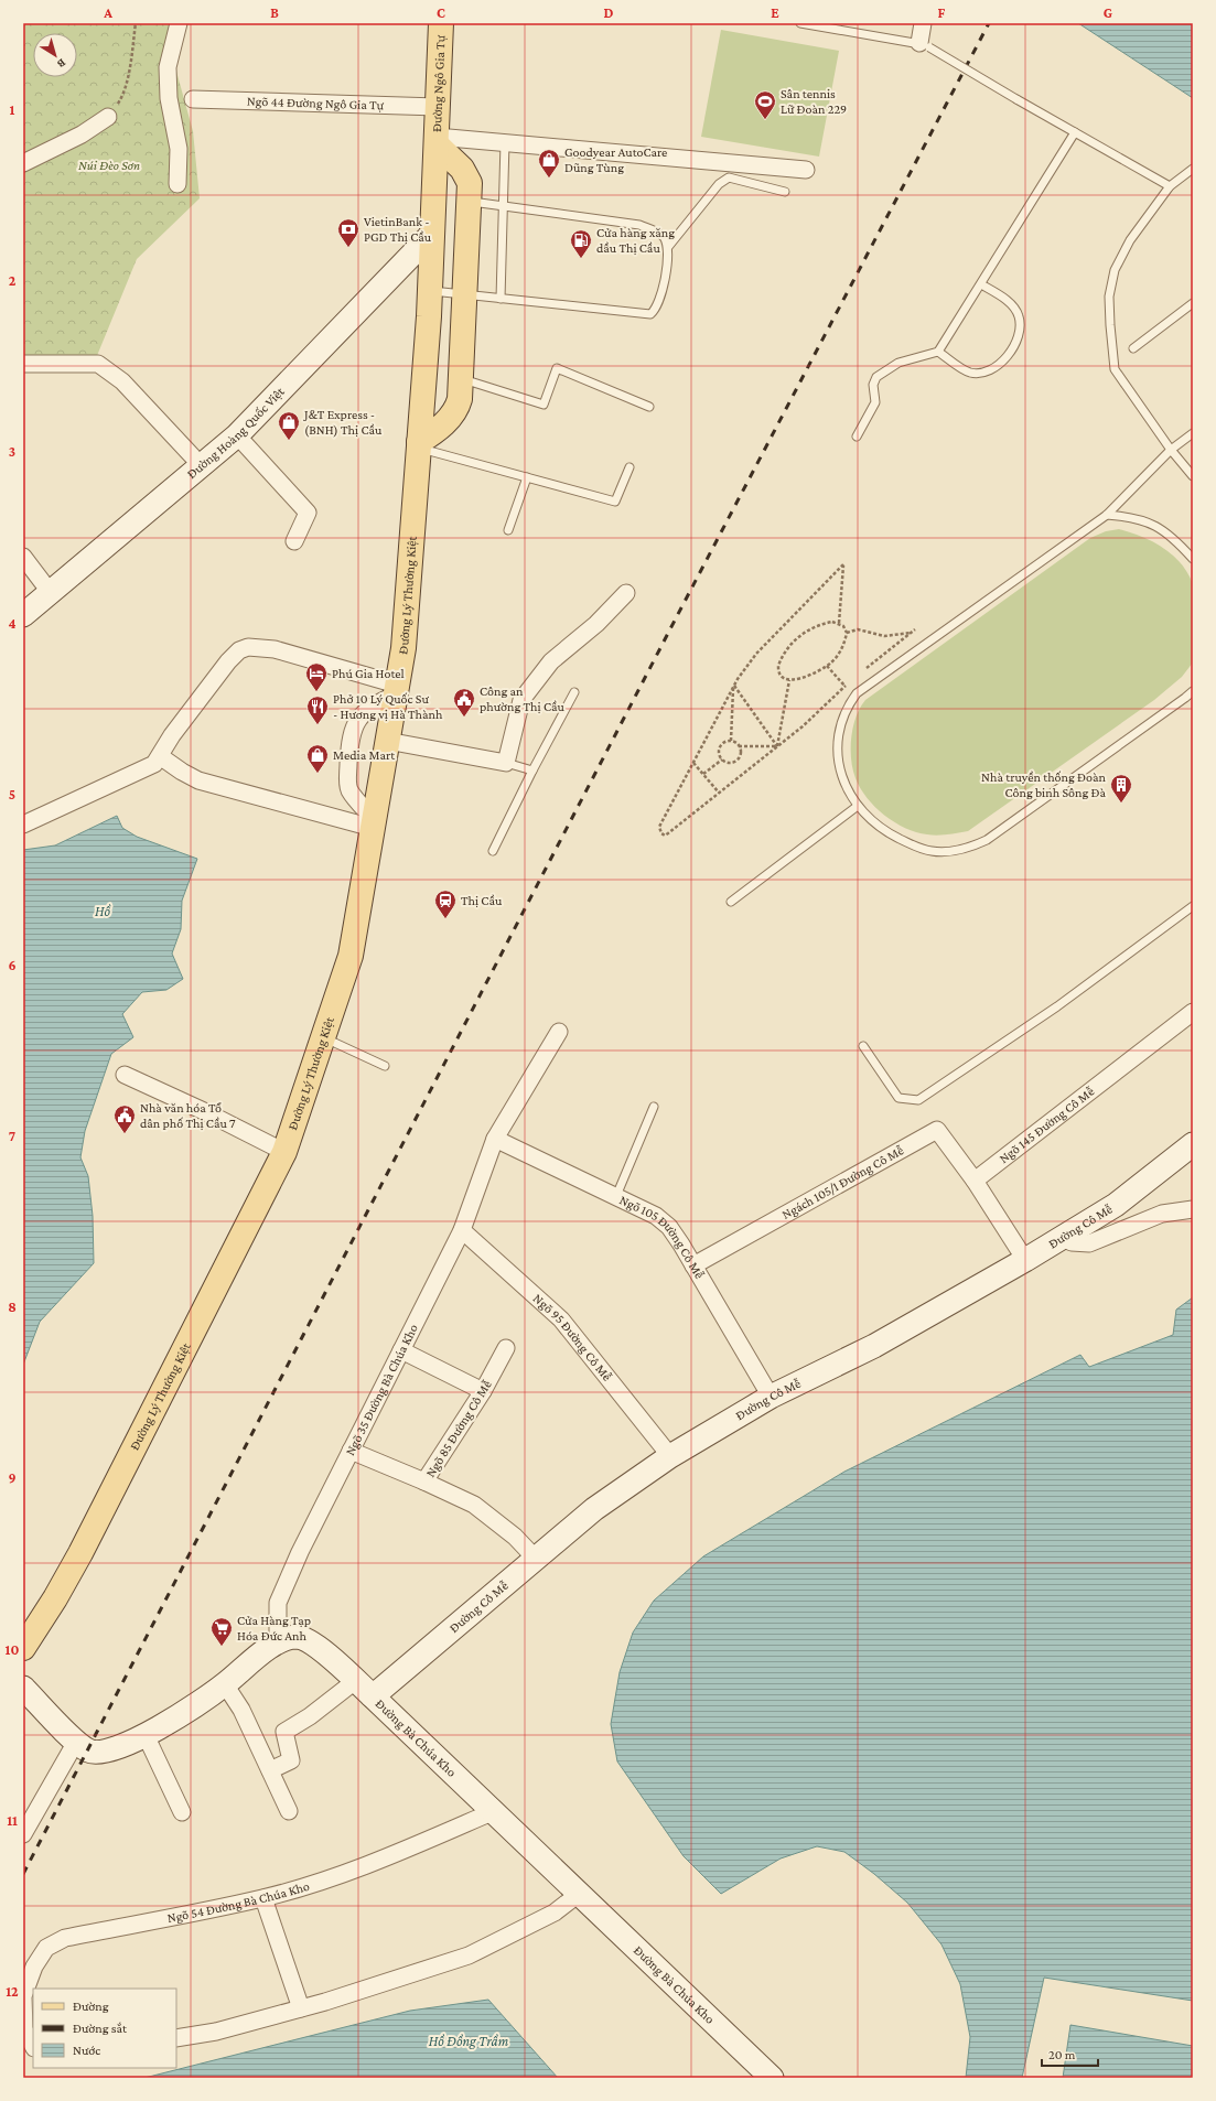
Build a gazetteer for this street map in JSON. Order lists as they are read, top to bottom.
{
  "streets": {
    "main road": ["Đường Ngô Gia Tự", "Đường Lý Thường Kiệt"],
    "street": [
      "Ngõ 44 Đường Ngô Gia Tự",
      "Đường Hoàng Quốc Việt",
      "Ngõ 145 Đường Cô Mễ",
      "Ngách 105/1 Đường Cô Mễ",
      "Đường Cô Mễ",
      "Ngõ 105 Đường Cô Mễ",
      "Ngõ 95 Đường Cô Mễ",
      "Ngõ 35 Đường Bà Chúa Kho",
      "Ngõ 85 Đường Cô Mễ",
      "Đường Bà Chúa Kho",
      "Ngõ 54 Đường Bà Chúa Kho"
    ]
  },
  "crossings": [
    ["Đường Ngô Gia Tự", "Ngõ 44 Đường Ngô Gia Tự"],
    ["Đường Ngô Gia Tự", "Đường Hoàng Quốc Việt"],
    ["Đường Ngô Gia Tự", "Đường Lý Thường Kiệt"],
    ["Đường Hoàng Quốc Việt", "Đường Lý Thường Kiệt"],
    ["Ngõ 145 Đường Cô Mễ", "Ngách 105/1 Đường Cô Mễ"],
    ["Ngách 105/1 Đường Cô Mễ", "Ngõ 105 Đường Cô Mễ"],
    ["Đường Cô Mễ", "Ngõ 105 Đường Cô Mễ"],
    ["Đường Cô Mễ", "Ngõ 95 Đường Cô Mễ"],
    ["Đường Cô Mễ", "Ngõ 85 Đường Cô Mễ"],
    ["Đường Cô Mễ", "Đường Bà Chúa Kho"],
    ["Ngõ 105 Đường Cô Mễ", "Ngõ 35 Đường Bà Chúa Kho"],
    ["Ngõ 95 Đường Cô Mễ", "Ngõ 35 Đường Bà Chúa Kho"],
    ["Ngõ 35 Đường Bà Chúa Kho", "Đường Bà Chúa Kho"],
    ["Đường Bà Chúa Kho", "Ngõ 54 Đường Bà Chúa Kho"]
  ],
  "water": ["Hồ", "Hồ Đồng Trầm"],
  "parks": ["Núi Đèo Sơn"],
  "places": {
    "sports": ["Sân tennis Lữ Đoàn 229"],
    "shop": ["Goodyear AutoCare Dũng Tùng", "J&T Express - (BNH) Thị Cầu", "Media Mart"],
    "bank": ["VietinBank - PGD Thị Cầu"],
    "fuel station": ["Cửa hàng xăng dầu Thị Cầu"],
    "hotel": ["Phú Gia Hotel"],
    "public building": ["Công an phường Thị Cầu", "Nhà văn hóa Tổ dân phố Thị Cầu 7"],
    "restaurant": ["Phở 10 Lý Quốc Sư - Hương vị Hà Thành"],
    "building": ["Nhà truyền thống Đoàn Công binh Sông Đà"],
    "station": ["Thị Cầu"],
    "supermarket": ["Cửa Hàng Tạp Hóa Đức Anh"]
  },
  "legend": ["Đường", "Đường sắt", "Nước"],
  "scale_bar": "20 m",
  "north": "bottom right",
  "grid": {
    "columns": [
      "A",
      "B",
      "C",
      "D",
      "E",
      "F",
      "G"
    ],
    "rows": [
      "1",
      "2",
      "3",
      "4",
      "5",
      "6",
      "7",
      "8",
      "9",
      "10",
      "11",
      "12"
    ]
  }
}
